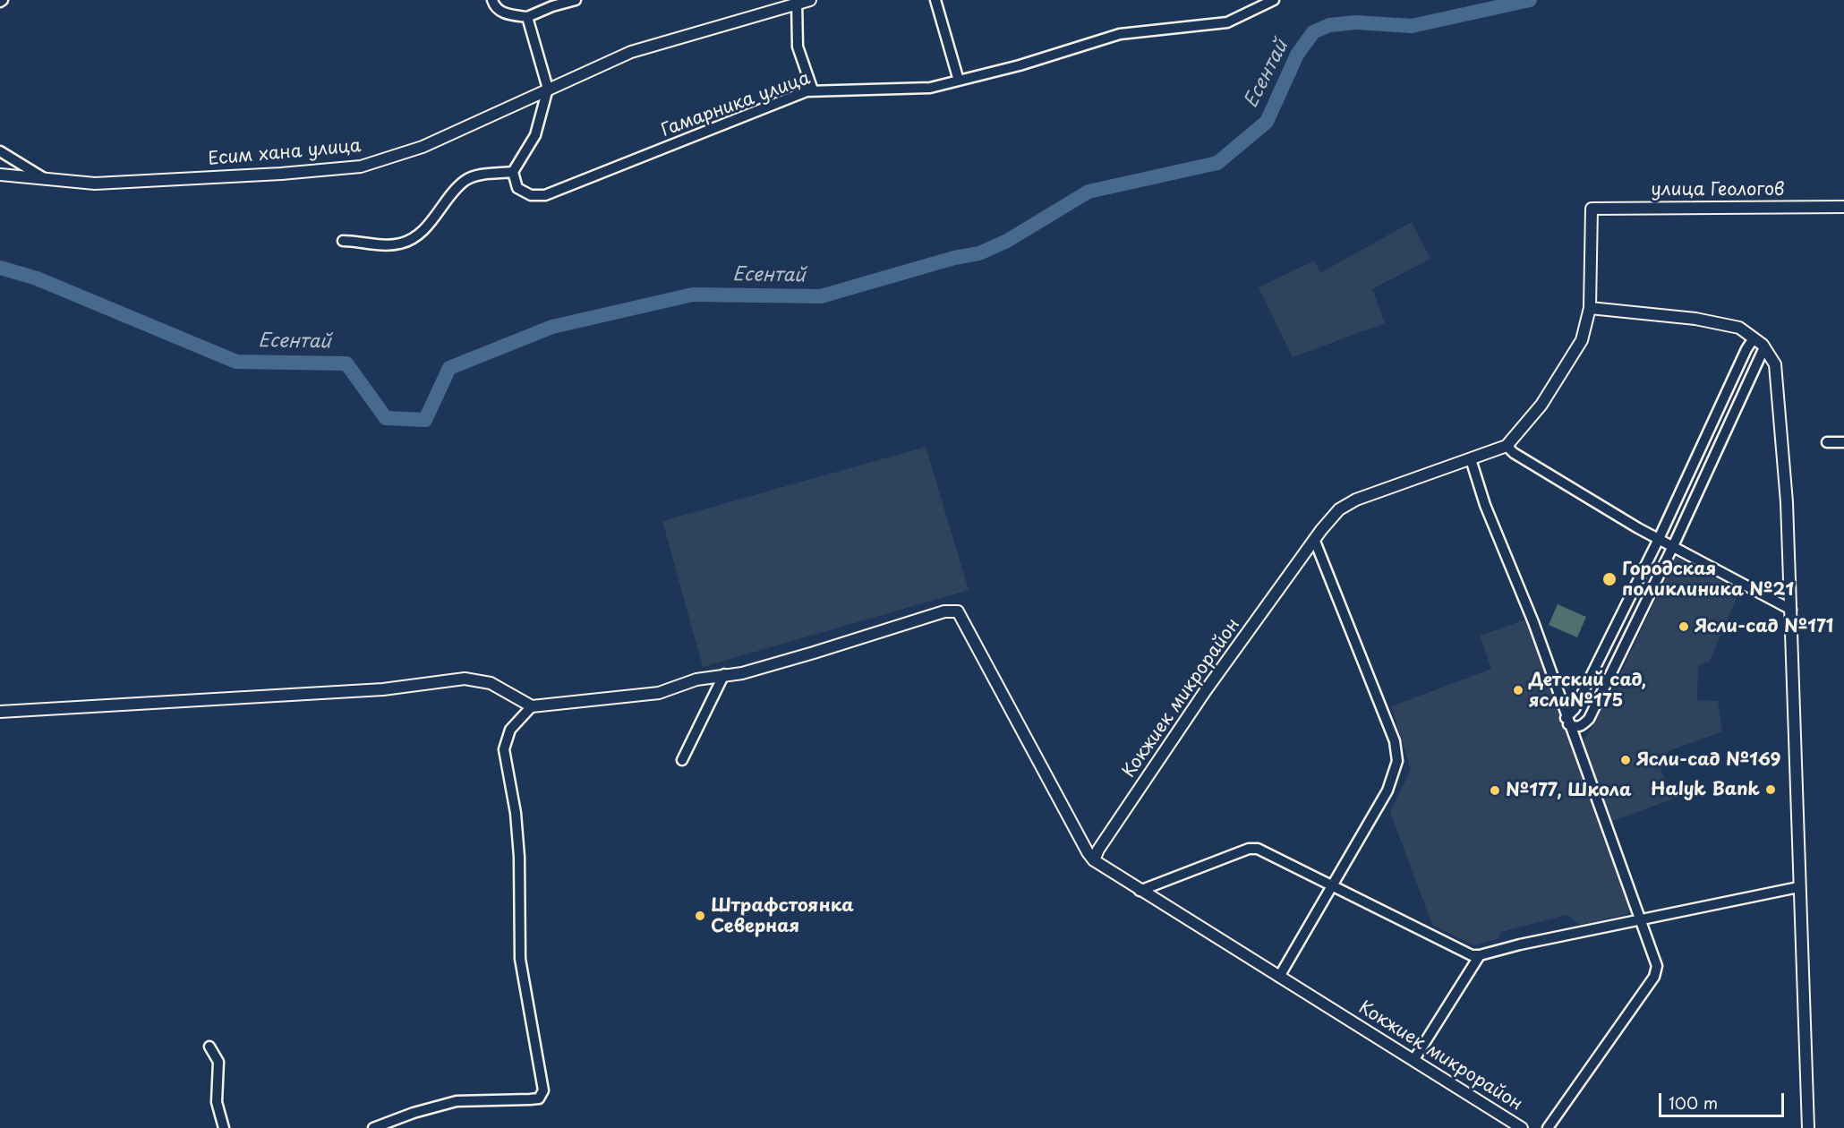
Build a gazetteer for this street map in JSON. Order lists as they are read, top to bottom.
{
  "streets": {
    "street": [
      "Гамарника улица",
      "Есим хана улица",
      "улица Геологов",
      "Кокжиек микрорайон"
    ]
  },
  "crossings": [
    ["улица Геологов", "Кокжиек микрорайон"]
  ],
  "water": ["Есентай"],
  "places": [
    "Городская поликлиника №21",
    "Ясли-сад №171",
    "Детский сад, ясли№175",
    "Ясли-сад №169",
    "Halyk Bank",
    "№177, Школа",
    "Штрафстоянка Северная"
  ],
  "scale_bar": "100 m"
}
